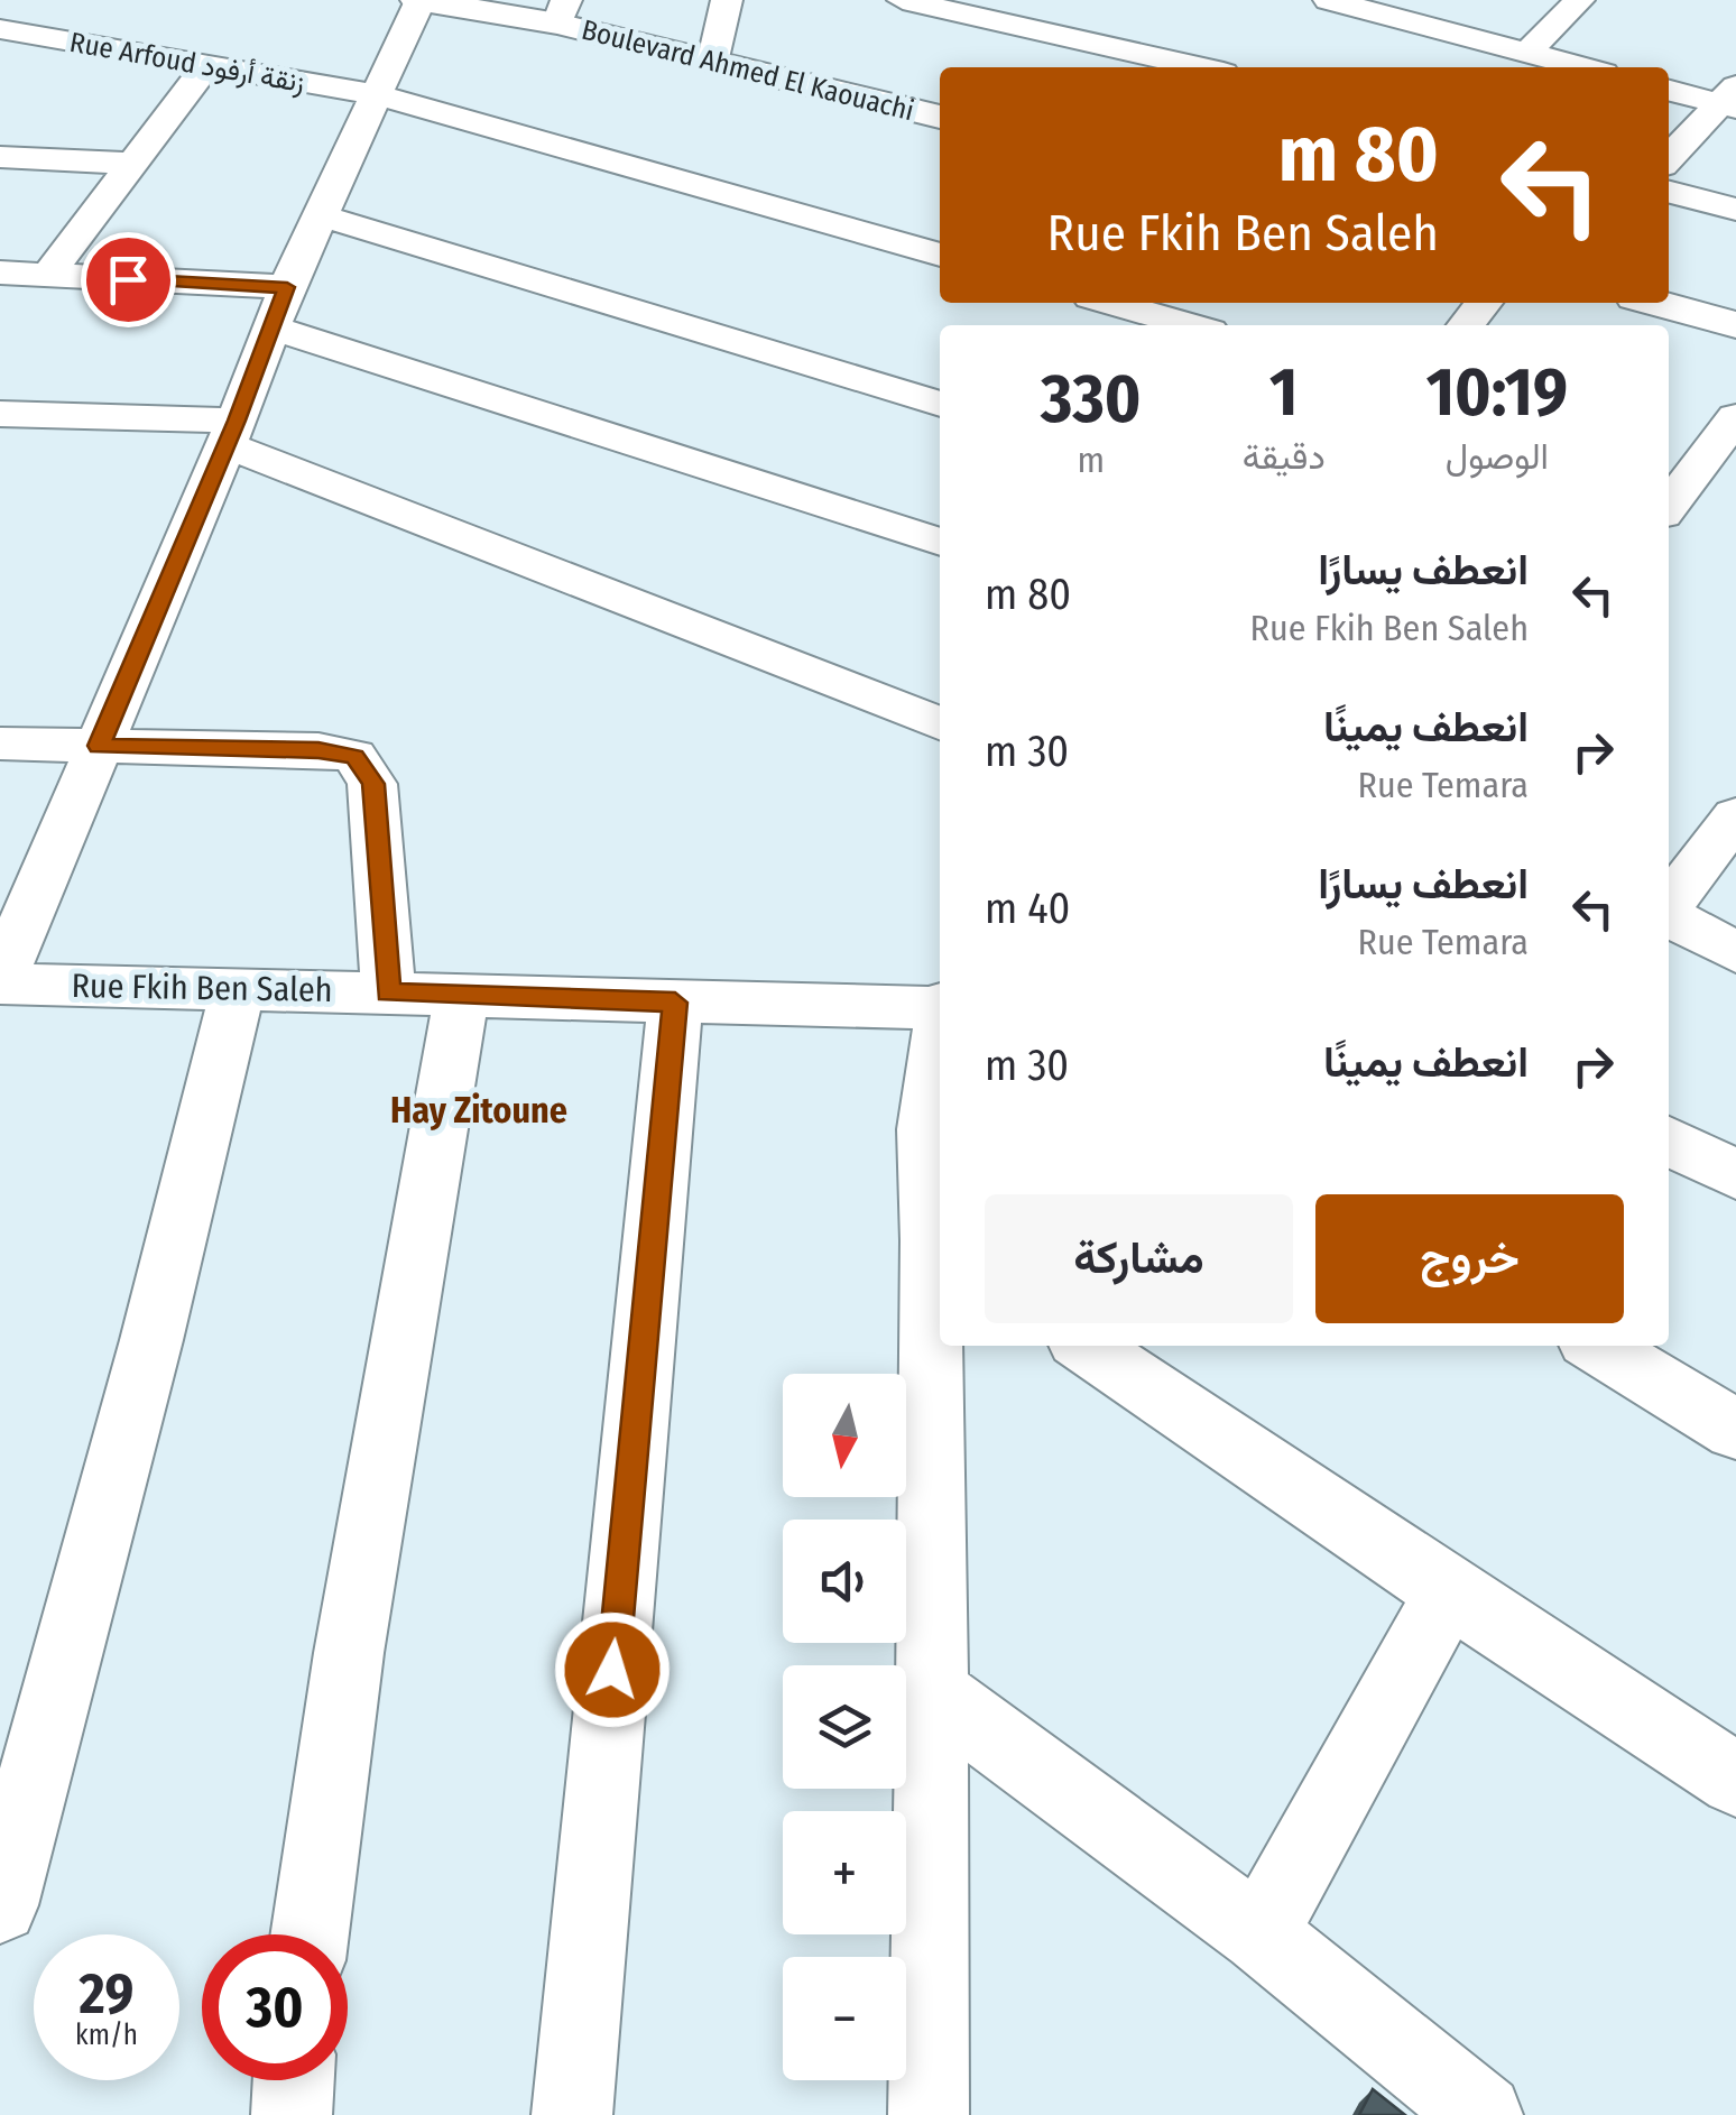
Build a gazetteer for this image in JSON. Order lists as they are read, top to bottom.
{
  "streets": {
    "street": ["Rue Arfoud زنقة أرفود", "Boulevard Ahmed El Kaouachi", "Rue Fkih Ben Saleh"]
  },
  "districts": ["Hay Zitoune"],
  "north": "bottom",
  "page": {
    "turn": ["80 m", "Rue Fkih Ben Saleh"],
    "eta": [
      "10:19",
      "الوصول",
      "1",
      "دقيقة",
      "330",
      "m"
    ],
    "list": [
      {
        "name": "انعطف يسارًا",
        "note": "Rue Fkih Ben Saleh",
        "value": "80 m"
      },
      {
        "name": "انعطف يمينًا",
        "note": "Rue Temara",
        "value": "30 m"
      },
      {
        "name": "انعطف يسارًا",
        "note": "Rue Temara",
        "value": "40 m"
      },
      {
        "name": "انعطف يمينًا",
        "value": "30 m"
      }
    ],
    "buttons": ["خروج", "مشاركة"],
    "map_buttons": ["+", "−"],
    "speed": "29 km/h",
    "limit": "30"
  }
}
